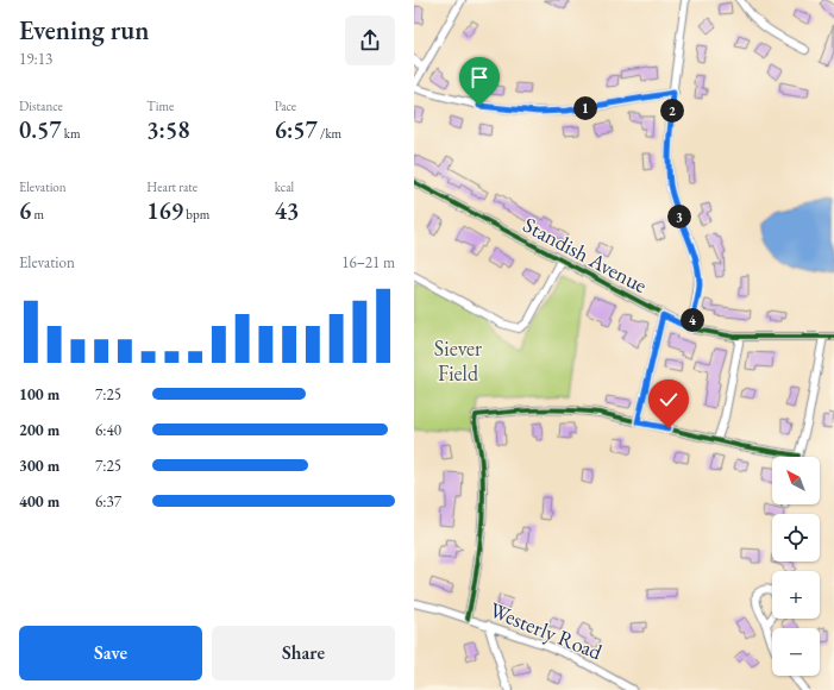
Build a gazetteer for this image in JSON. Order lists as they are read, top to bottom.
{
  "streets": {
    "street": ["Standish Avenue", "Westerly Road"]
  },
  "parks": ["Siever Field"],
  "north": "top left",
  "page": {
    "heading": ["Evening run", "19:13"],
    "stats": [
      ["Distance", "0.57 km"],
      ["Time", "3:58"],
      ["Pace", "6:57 /km"],
      ["Elevation", "6 m"],
      ["Heart rate", "169 bpm"],
      ["kcal", "43"]
    ],
    "pins": [
      "1",
      "2",
      "3",
      "4"
    ],
    "chart": ["Elevation", "16–21 m"],
    "list": [
      {
        "name": "100 m",
        "note": "7:25"
      },
      {
        "name": "200 m",
        "note": "6:40"
      },
      {
        "name": "300 m",
        "note": "7:25"
      },
      {
        "name": "400 m",
        "note": "6:37"
      }
    ],
    "map_buttons": ["+", "−"],
    "buttons": ["Save", "Share"]
  }
}
